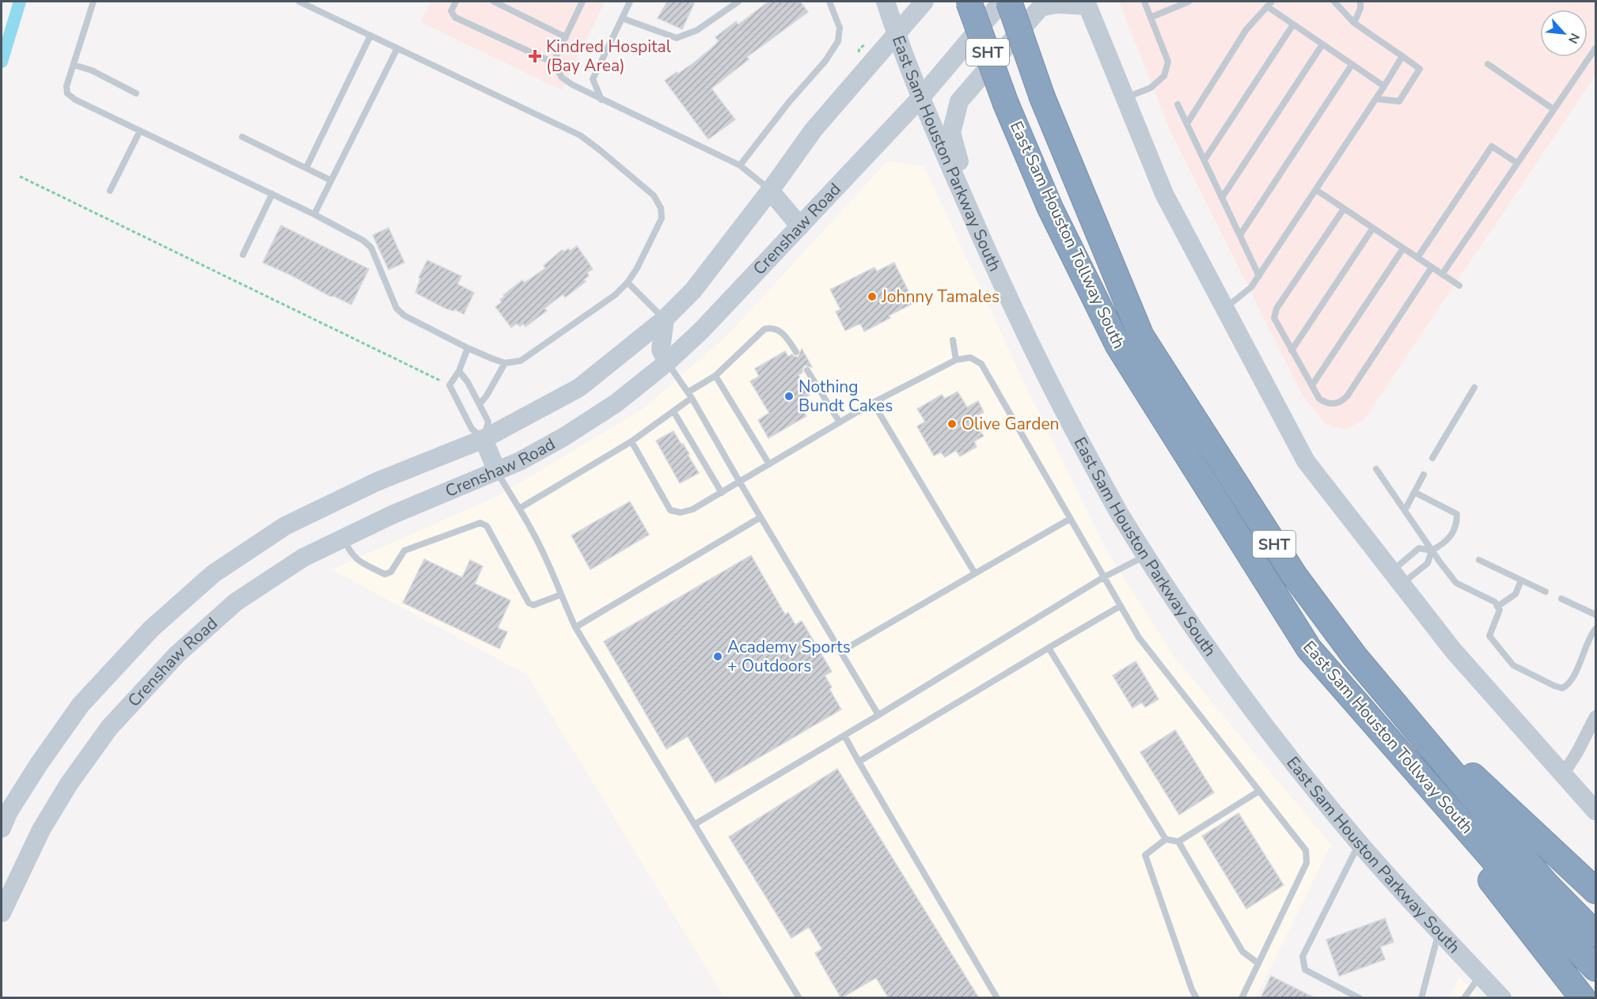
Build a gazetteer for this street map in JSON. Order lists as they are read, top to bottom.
{
  "streets": {
    "highway": ["SHT", "East Sam Houston Tollway South"],
    "main road": ["East Sam Houston Parkway South", "Crenshaw Road"]
  },
  "crossings": [
    ["East Sam Houston Parkway South", "Crenshaw Road"]
  ],
  "places": {
    "health": ["Kindred Hospital (Bay Area)"],
    "other": [
      "Johnny Tamales",
      "Nothing Bundt Cakes",
      "Olive Garden",
      "Academy Sports + Outdoors"
    ]
  },
  "north": "bottom right"
}
